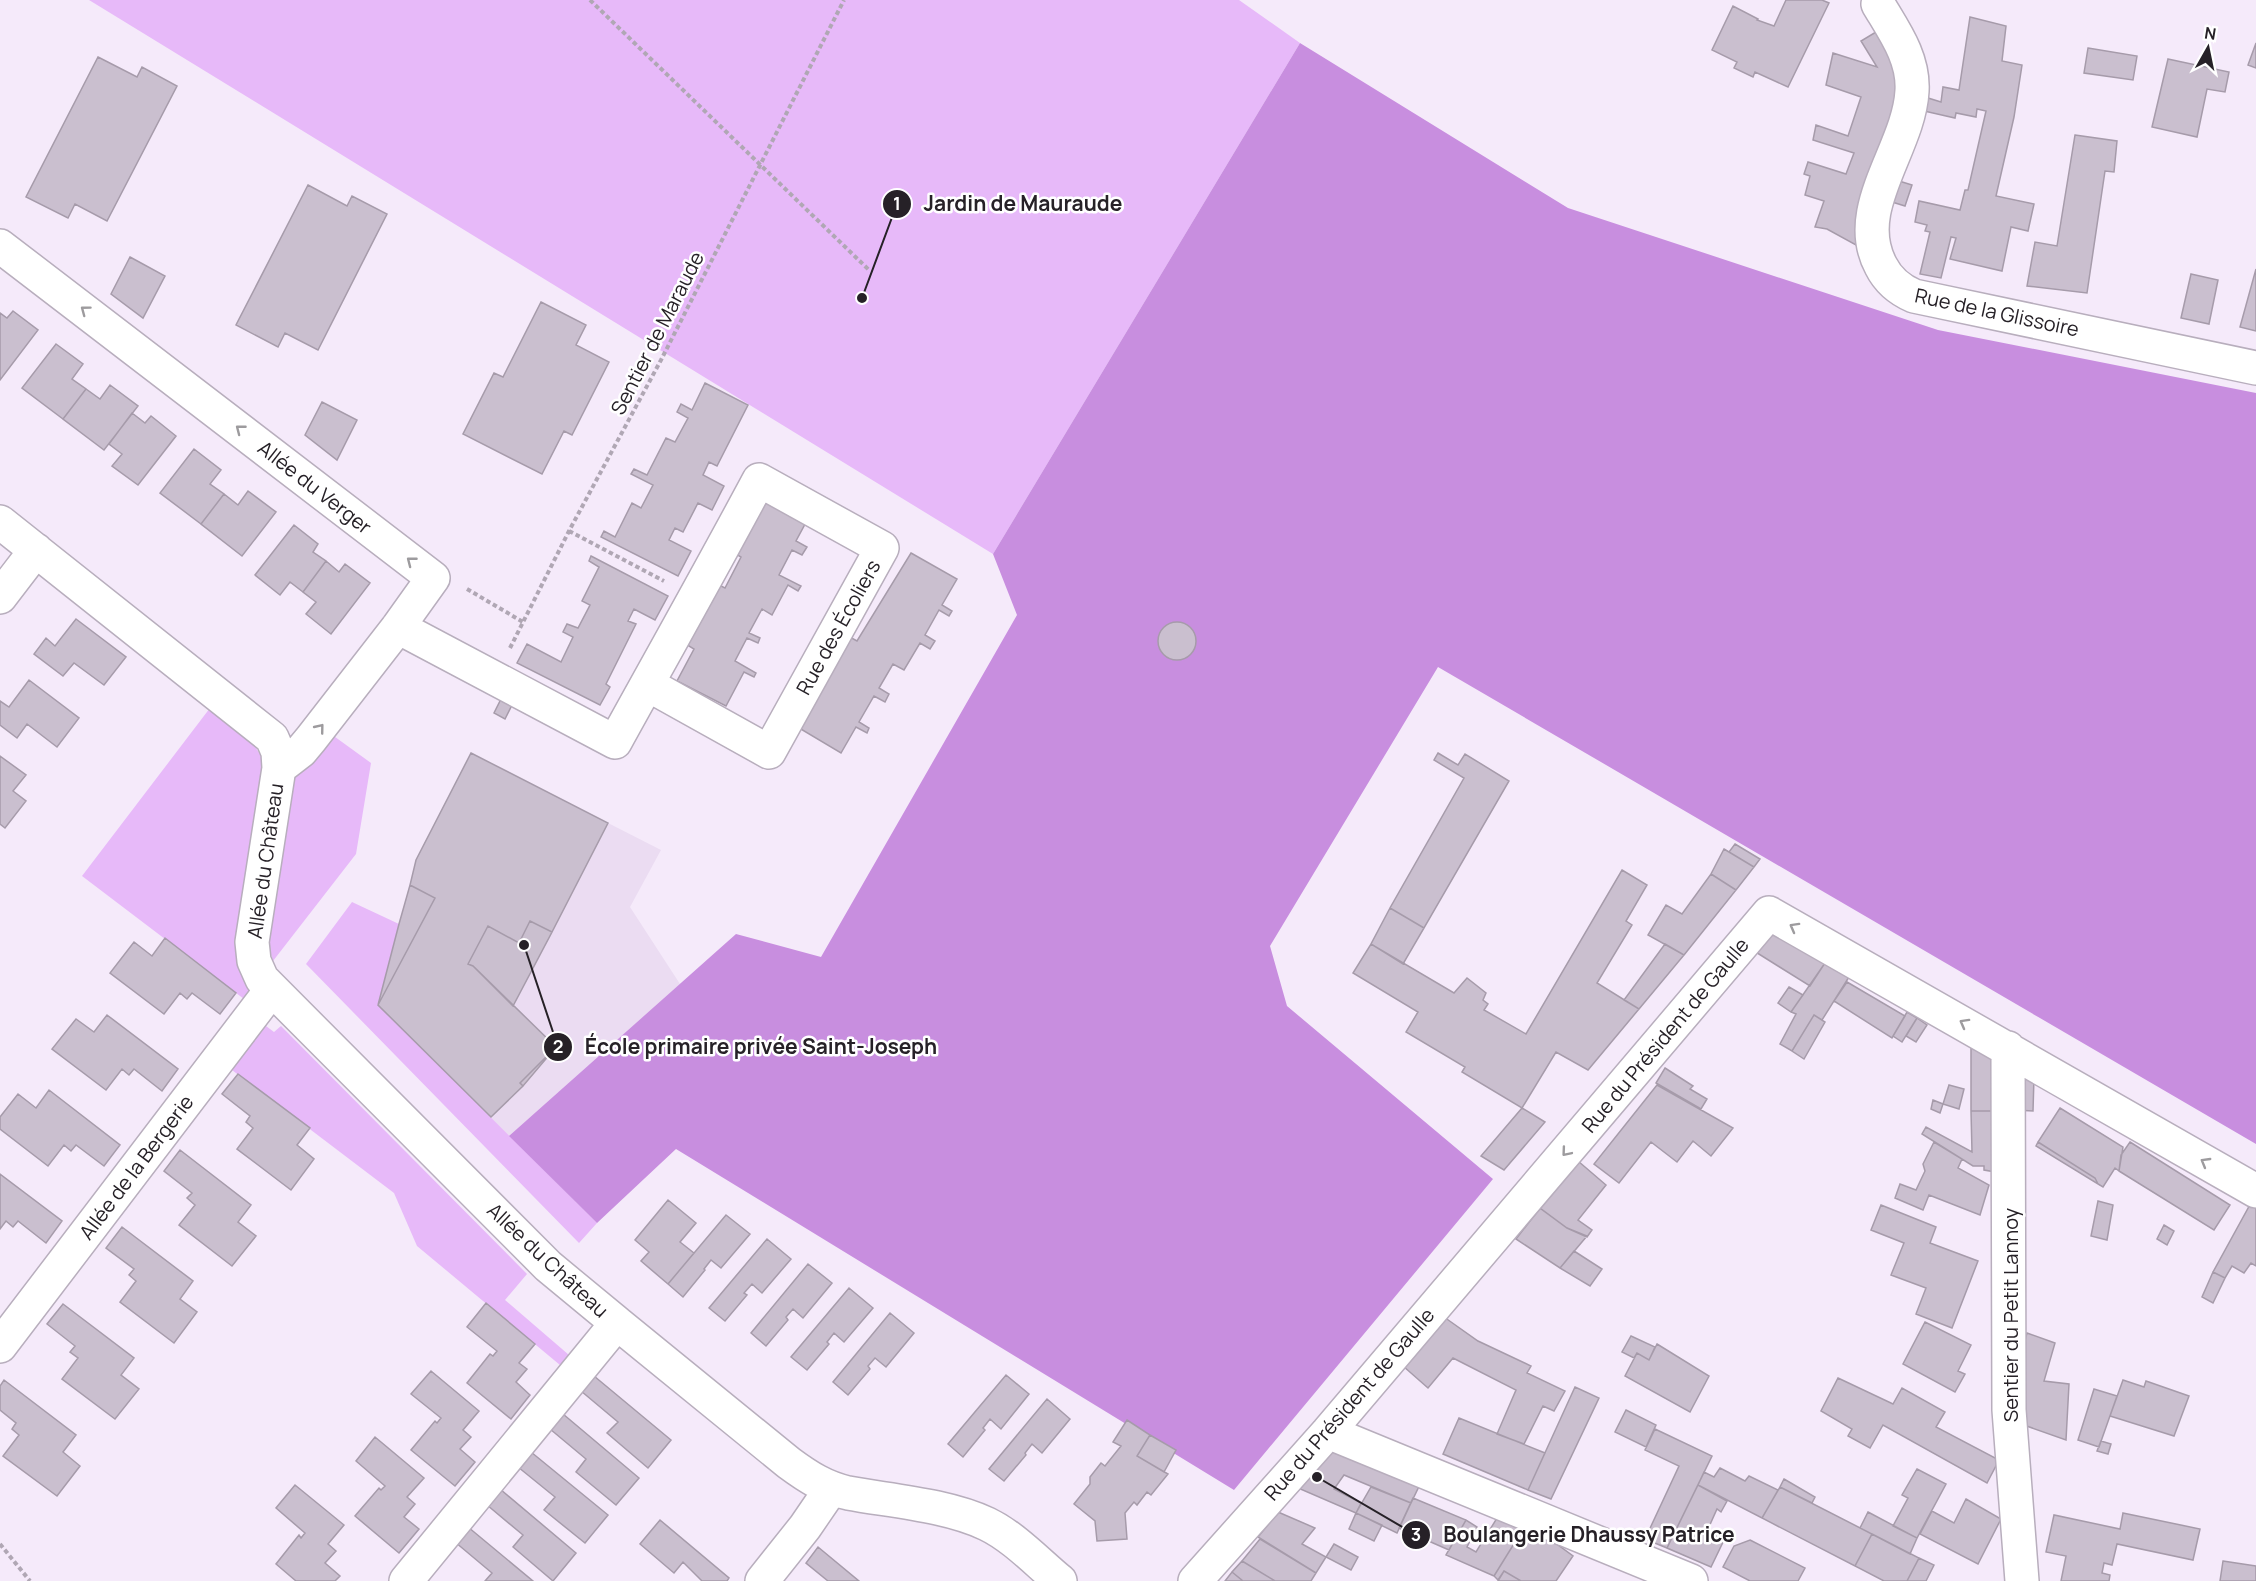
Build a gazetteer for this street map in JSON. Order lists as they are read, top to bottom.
{
  "streets": {
    "street": [
      "Rue de la Glissoire",
      "Allée du Verger",
      "Rue des Écoliers",
      "Allée du Château",
      "Rue du Président de Gaulle",
      "Allée de la Bergerie",
      "Sentier du Petit Lannoy"
    ],
    "path": ["Sentier de Maraude"]
  },
  "crossings": [
    ["Sentier de Maraude", "Rue des Écoliers"],
    ["Allée du Château", "Allée de la Bergerie"],
    ["Rue du Président de Gaulle", "Sentier du Petit Lannoy"]
  ],
  "one_way": ["Allée du Verger"],
  "places": ["Jardin de Mauraude", "École primaire privée Saint-Joseph", "Boulangerie Dhaussy Patrice"],
  "north": "top"
}
